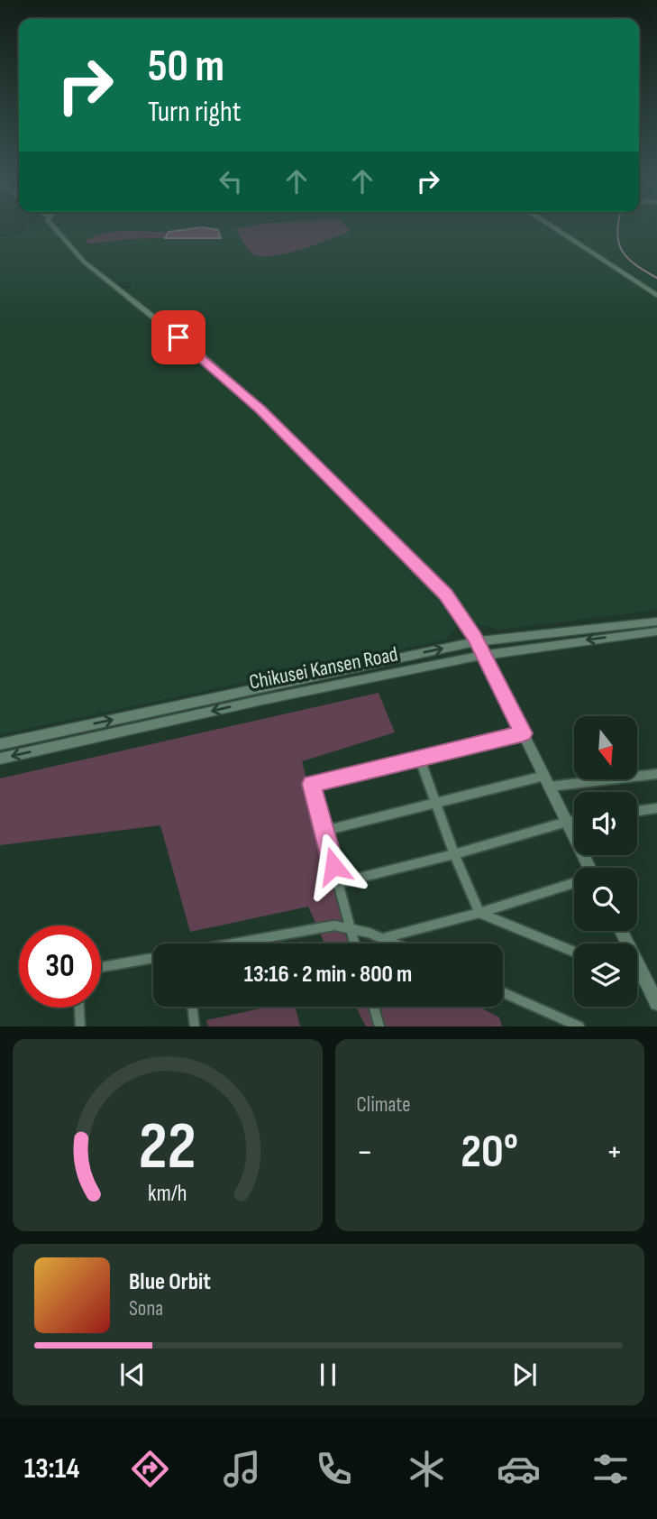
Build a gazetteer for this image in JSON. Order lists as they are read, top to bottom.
{
  "streets": {
    "street": ["Chikusei Kansen Road"]
  },
  "north": "bottom",
  "page": {
    "turn": ["50 m", "Turn right"],
    "limit": "30",
    "trip": "13:16 · 2 min · 800 m",
    "tile": "Climate",
    "heat": ["−", "20°", "+"],
    "song": ["Blue Orbit", "Sona"],
    "tabs": "13:14",
    "gauge": ["22", "km/h"]
  }
}
